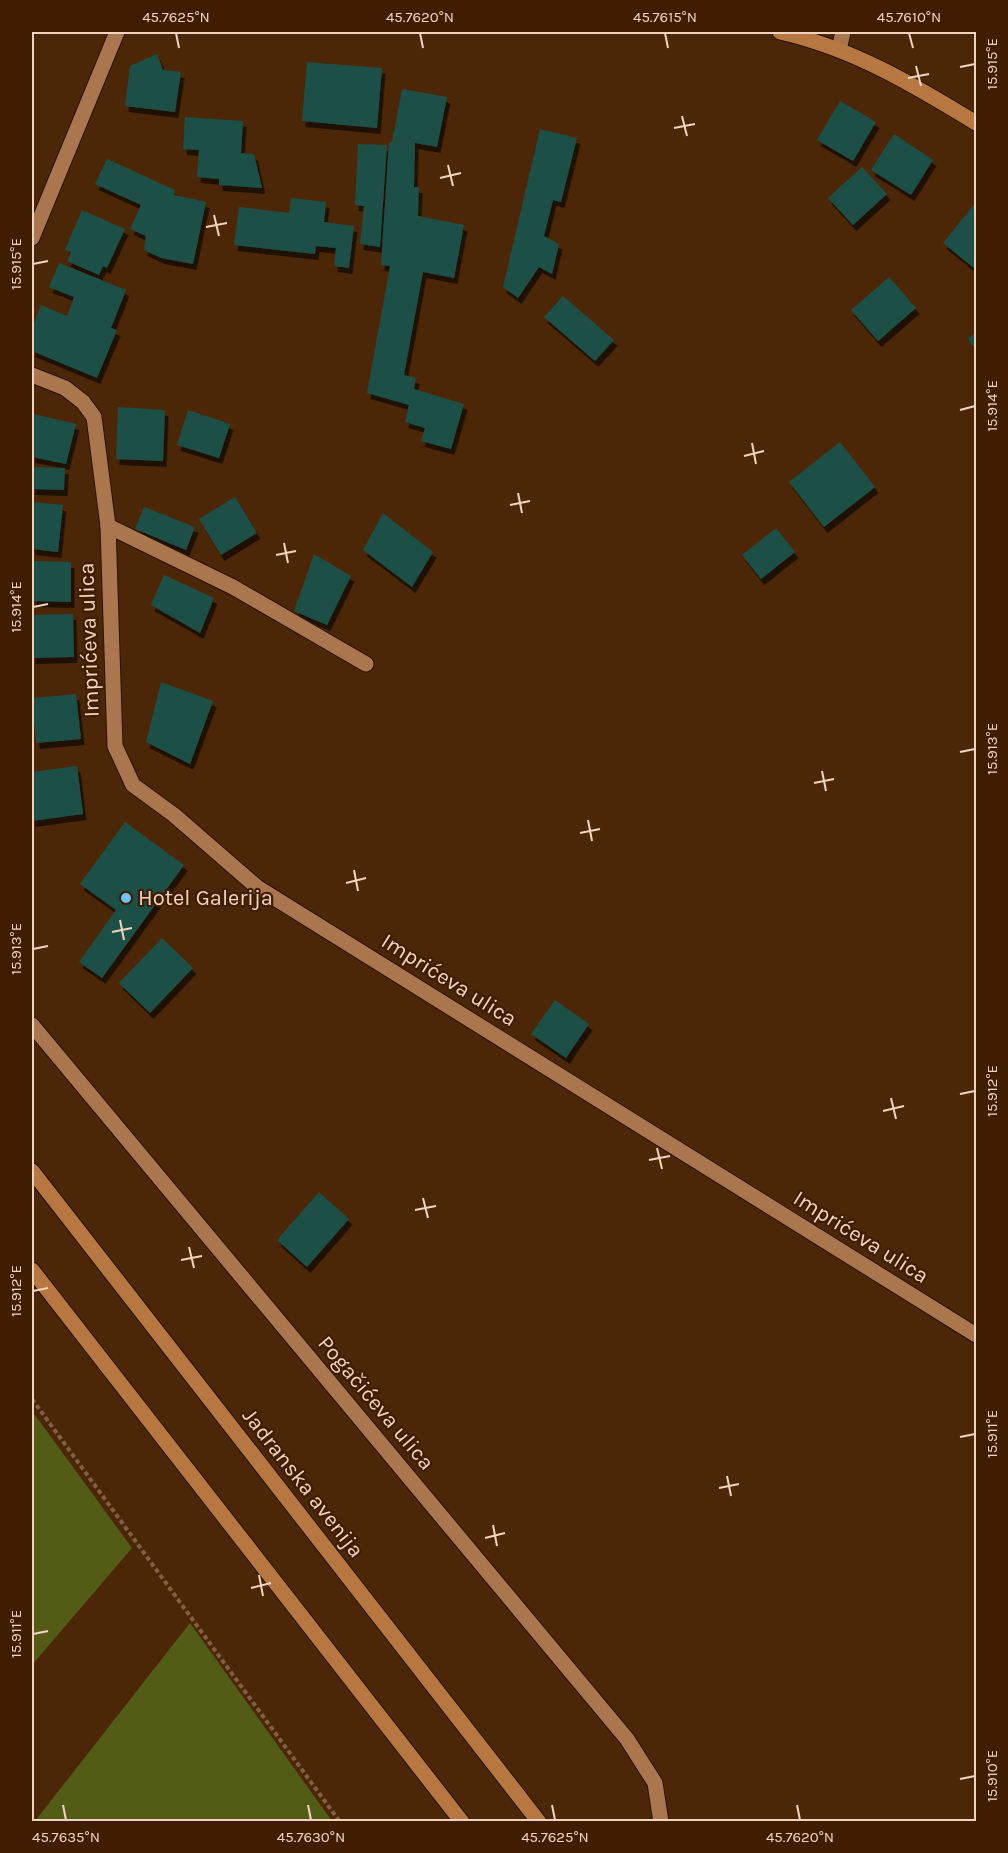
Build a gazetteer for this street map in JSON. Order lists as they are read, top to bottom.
{
  "streets": {
    "main road": ["Jadranska avenija"],
    "street": ["Imprićeva ulica", "Pogačićeva ulica"]
  },
  "places": ["Hotel Galerija"],
  "coordinates": [
    "45.7625°N",
    "45.7620°N",
    "45.7615°N",
    "45.7610°N",
    "15.915°E",
    "15.914°E",
    "15.913°E",
    "15.912°E",
    "15.911°E",
    "15.910°E",
    "45.7635°N",
    "45.7630°N"
  ]
}
